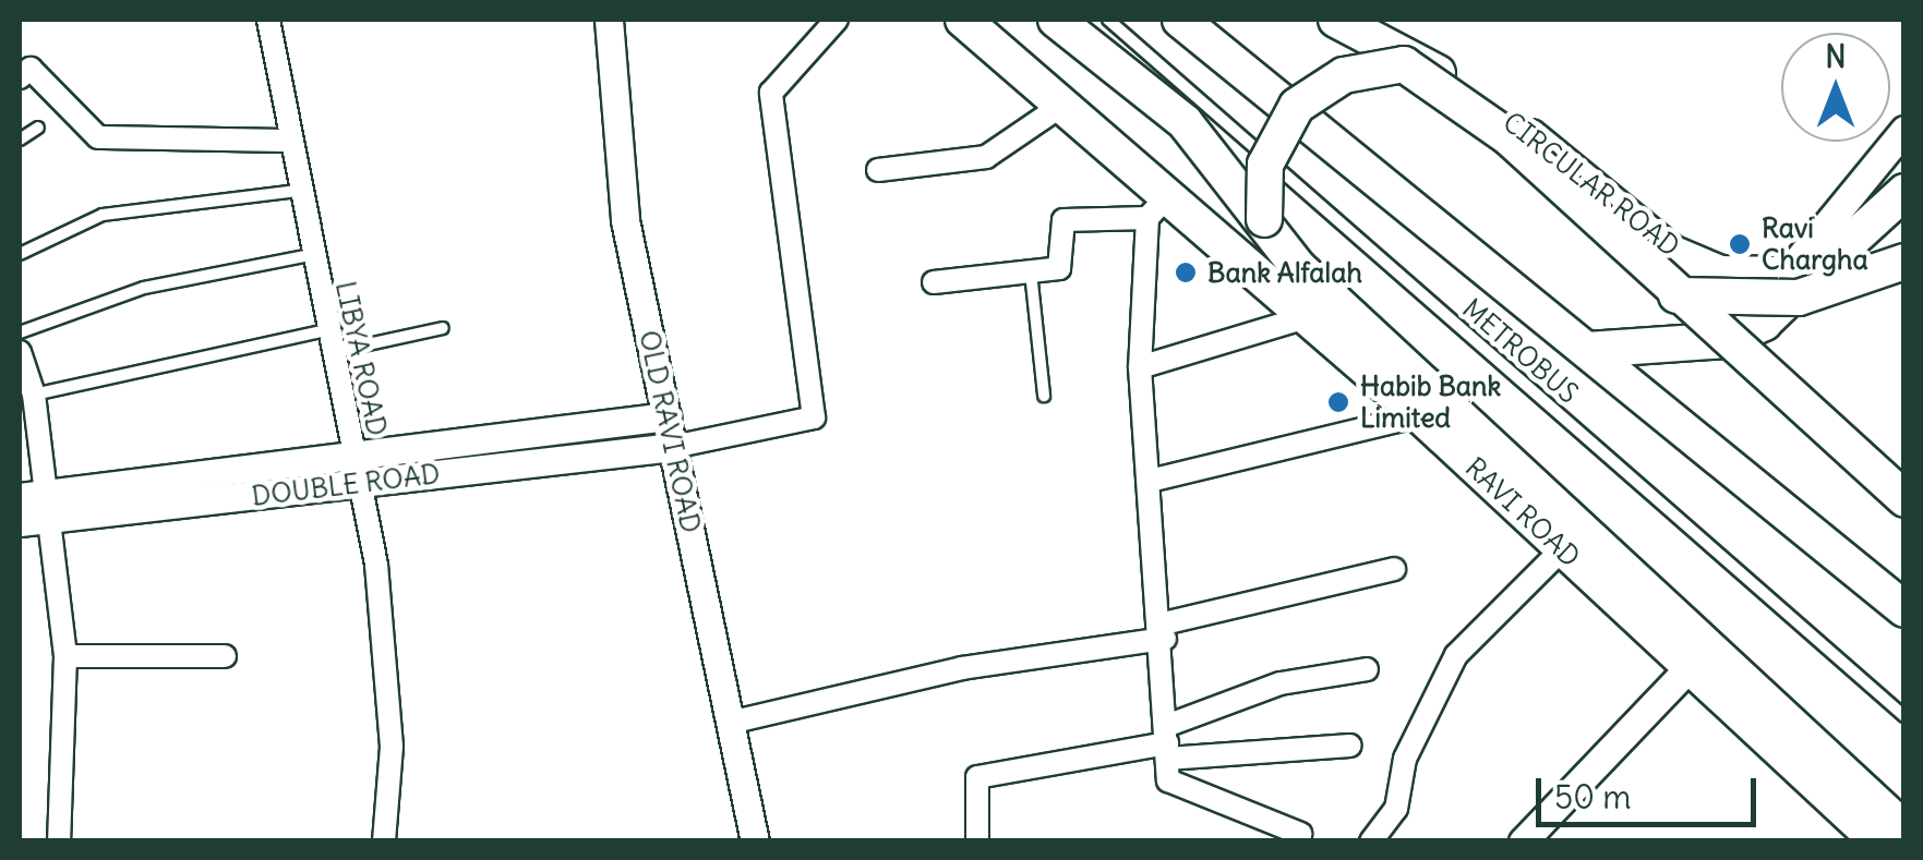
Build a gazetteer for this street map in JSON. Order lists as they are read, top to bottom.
{
  "streets": {
    "main road": ["CIRCULAR ROAD", "RAVI ROAD"],
    "street": ["LIBYA ROAD", "OLD RAVI ROAD", "DOUBLE ROAD"],
    "lane": ["METROBUS"]
  },
  "crossings": [
    ["LIBYA ROAD", "DOUBLE ROAD"],
    ["OLD RAVI ROAD", "DOUBLE ROAD"]
  ],
  "places": ["Ravi Chargha", "Bank Alfalah", "Habib Bank Limited"],
  "scale_bar": "50 m",
  "north": "top"
}
